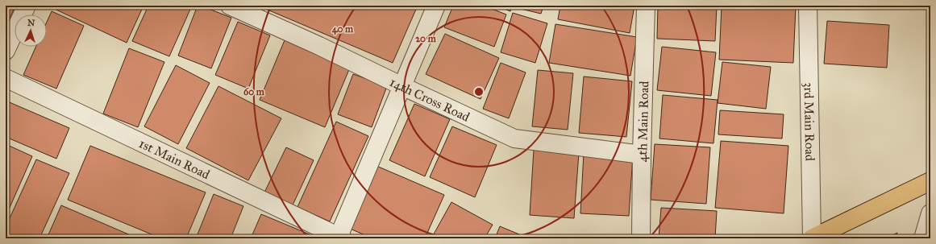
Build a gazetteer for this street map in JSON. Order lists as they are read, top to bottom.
{
  "streets": {
    "street": [
      "14th Cross Road",
      "4th Main Road",
      "3rd Main Road",
      "1st Main Road"
    ]
  },
  "crossings": [
    ["14th Cross Road", "4th Main Road"]
  ],
  "north": "top",
  "rings": ["40 m", "20 m", "60 m"]
}
